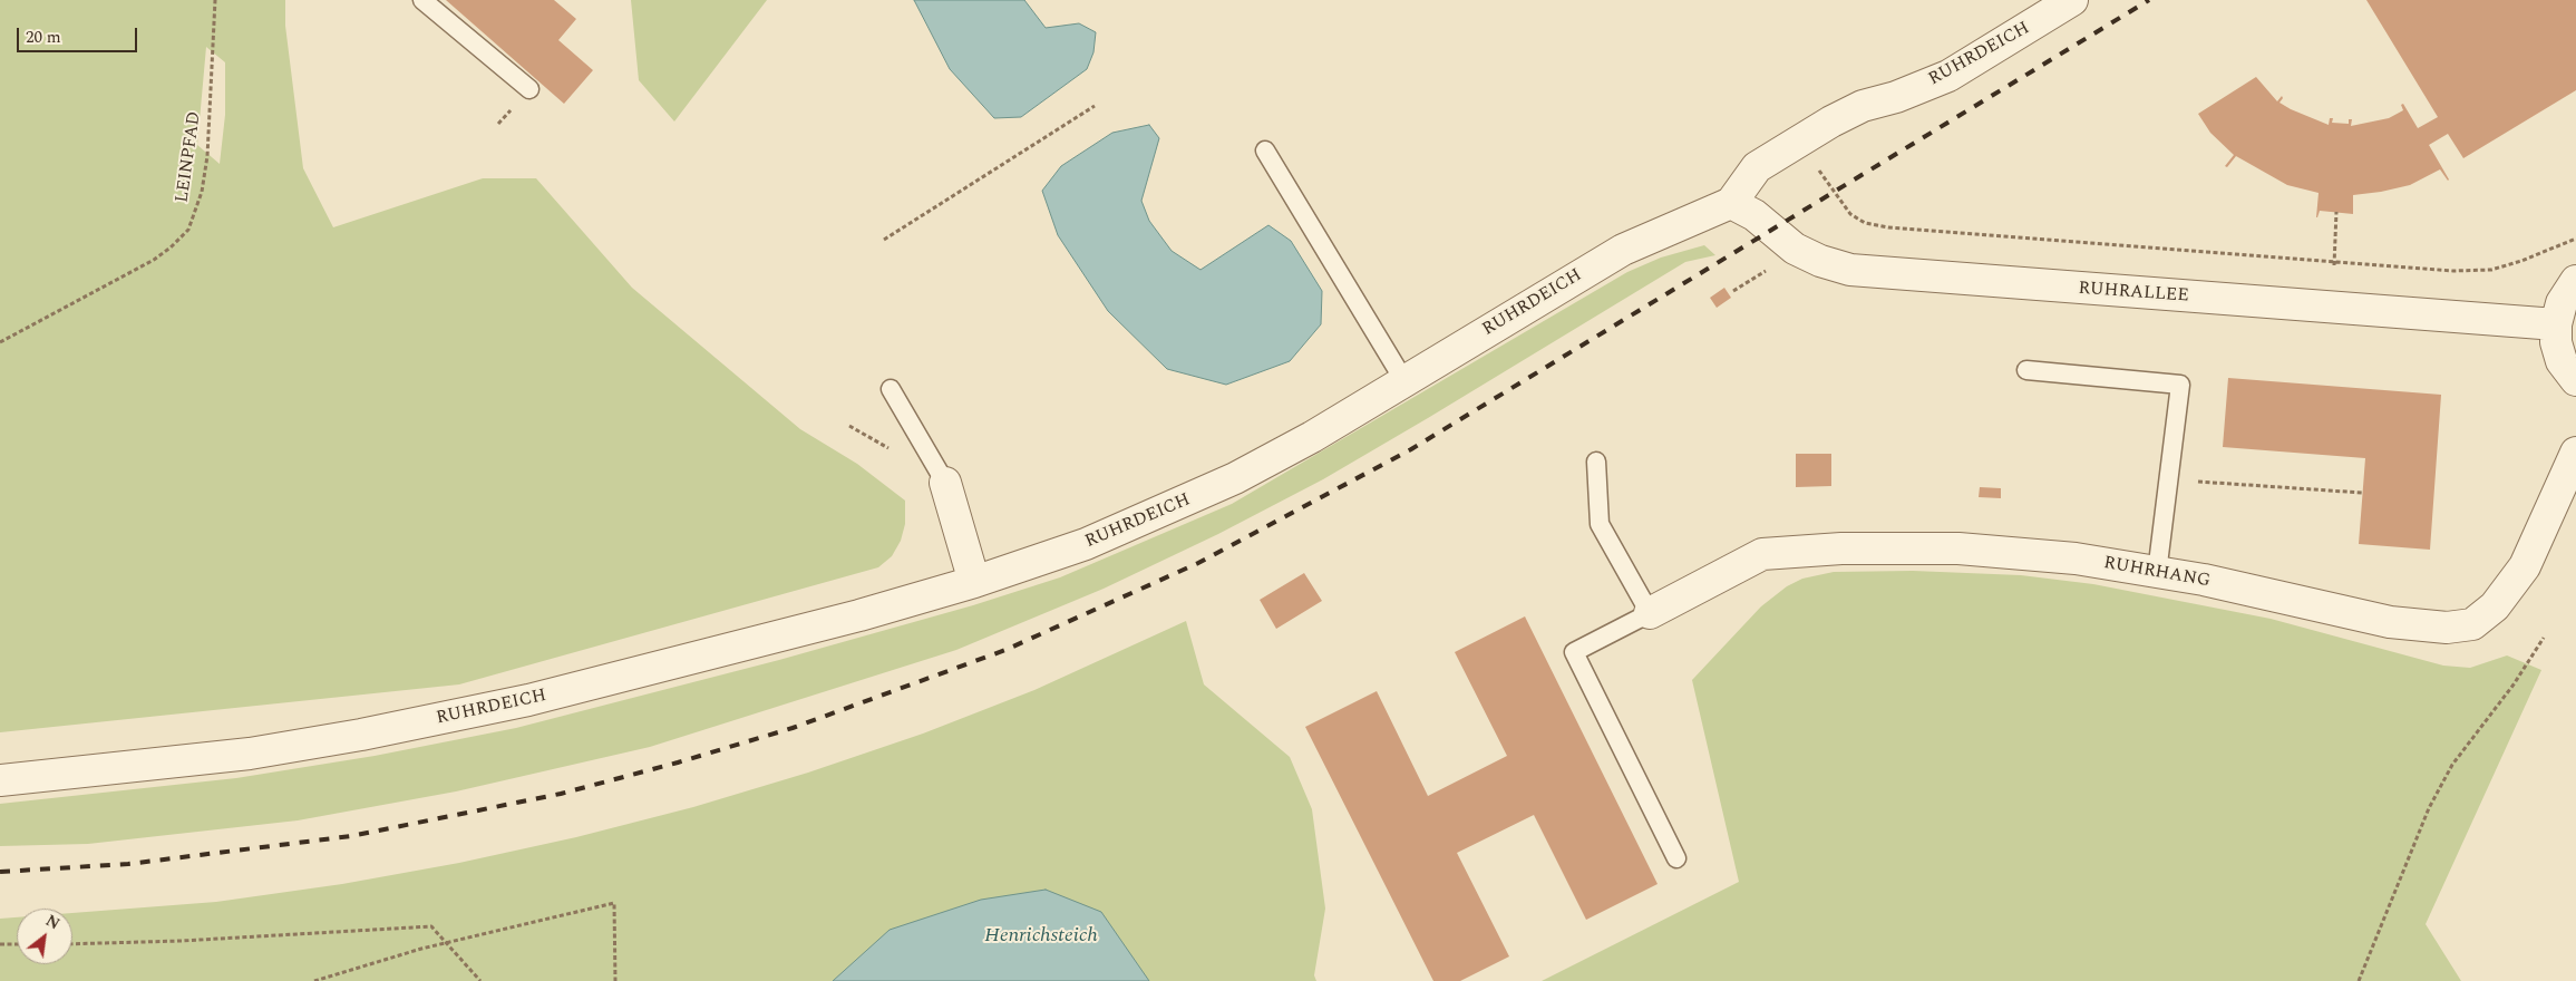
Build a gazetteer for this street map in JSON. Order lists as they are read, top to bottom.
{
  "streets": {
    "street": ["RUHRDEICH", "RUHRALLEE", "RUHRHANG"],
    "path": ["LEINPFAD"]
  },
  "crossings": [
    ["RUHRDEICH", "RUHRALLEE"]
  ],
  "water": ["Henrichsteich"],
  "scale_bar": "20 m",
  "north": "top right"
}
